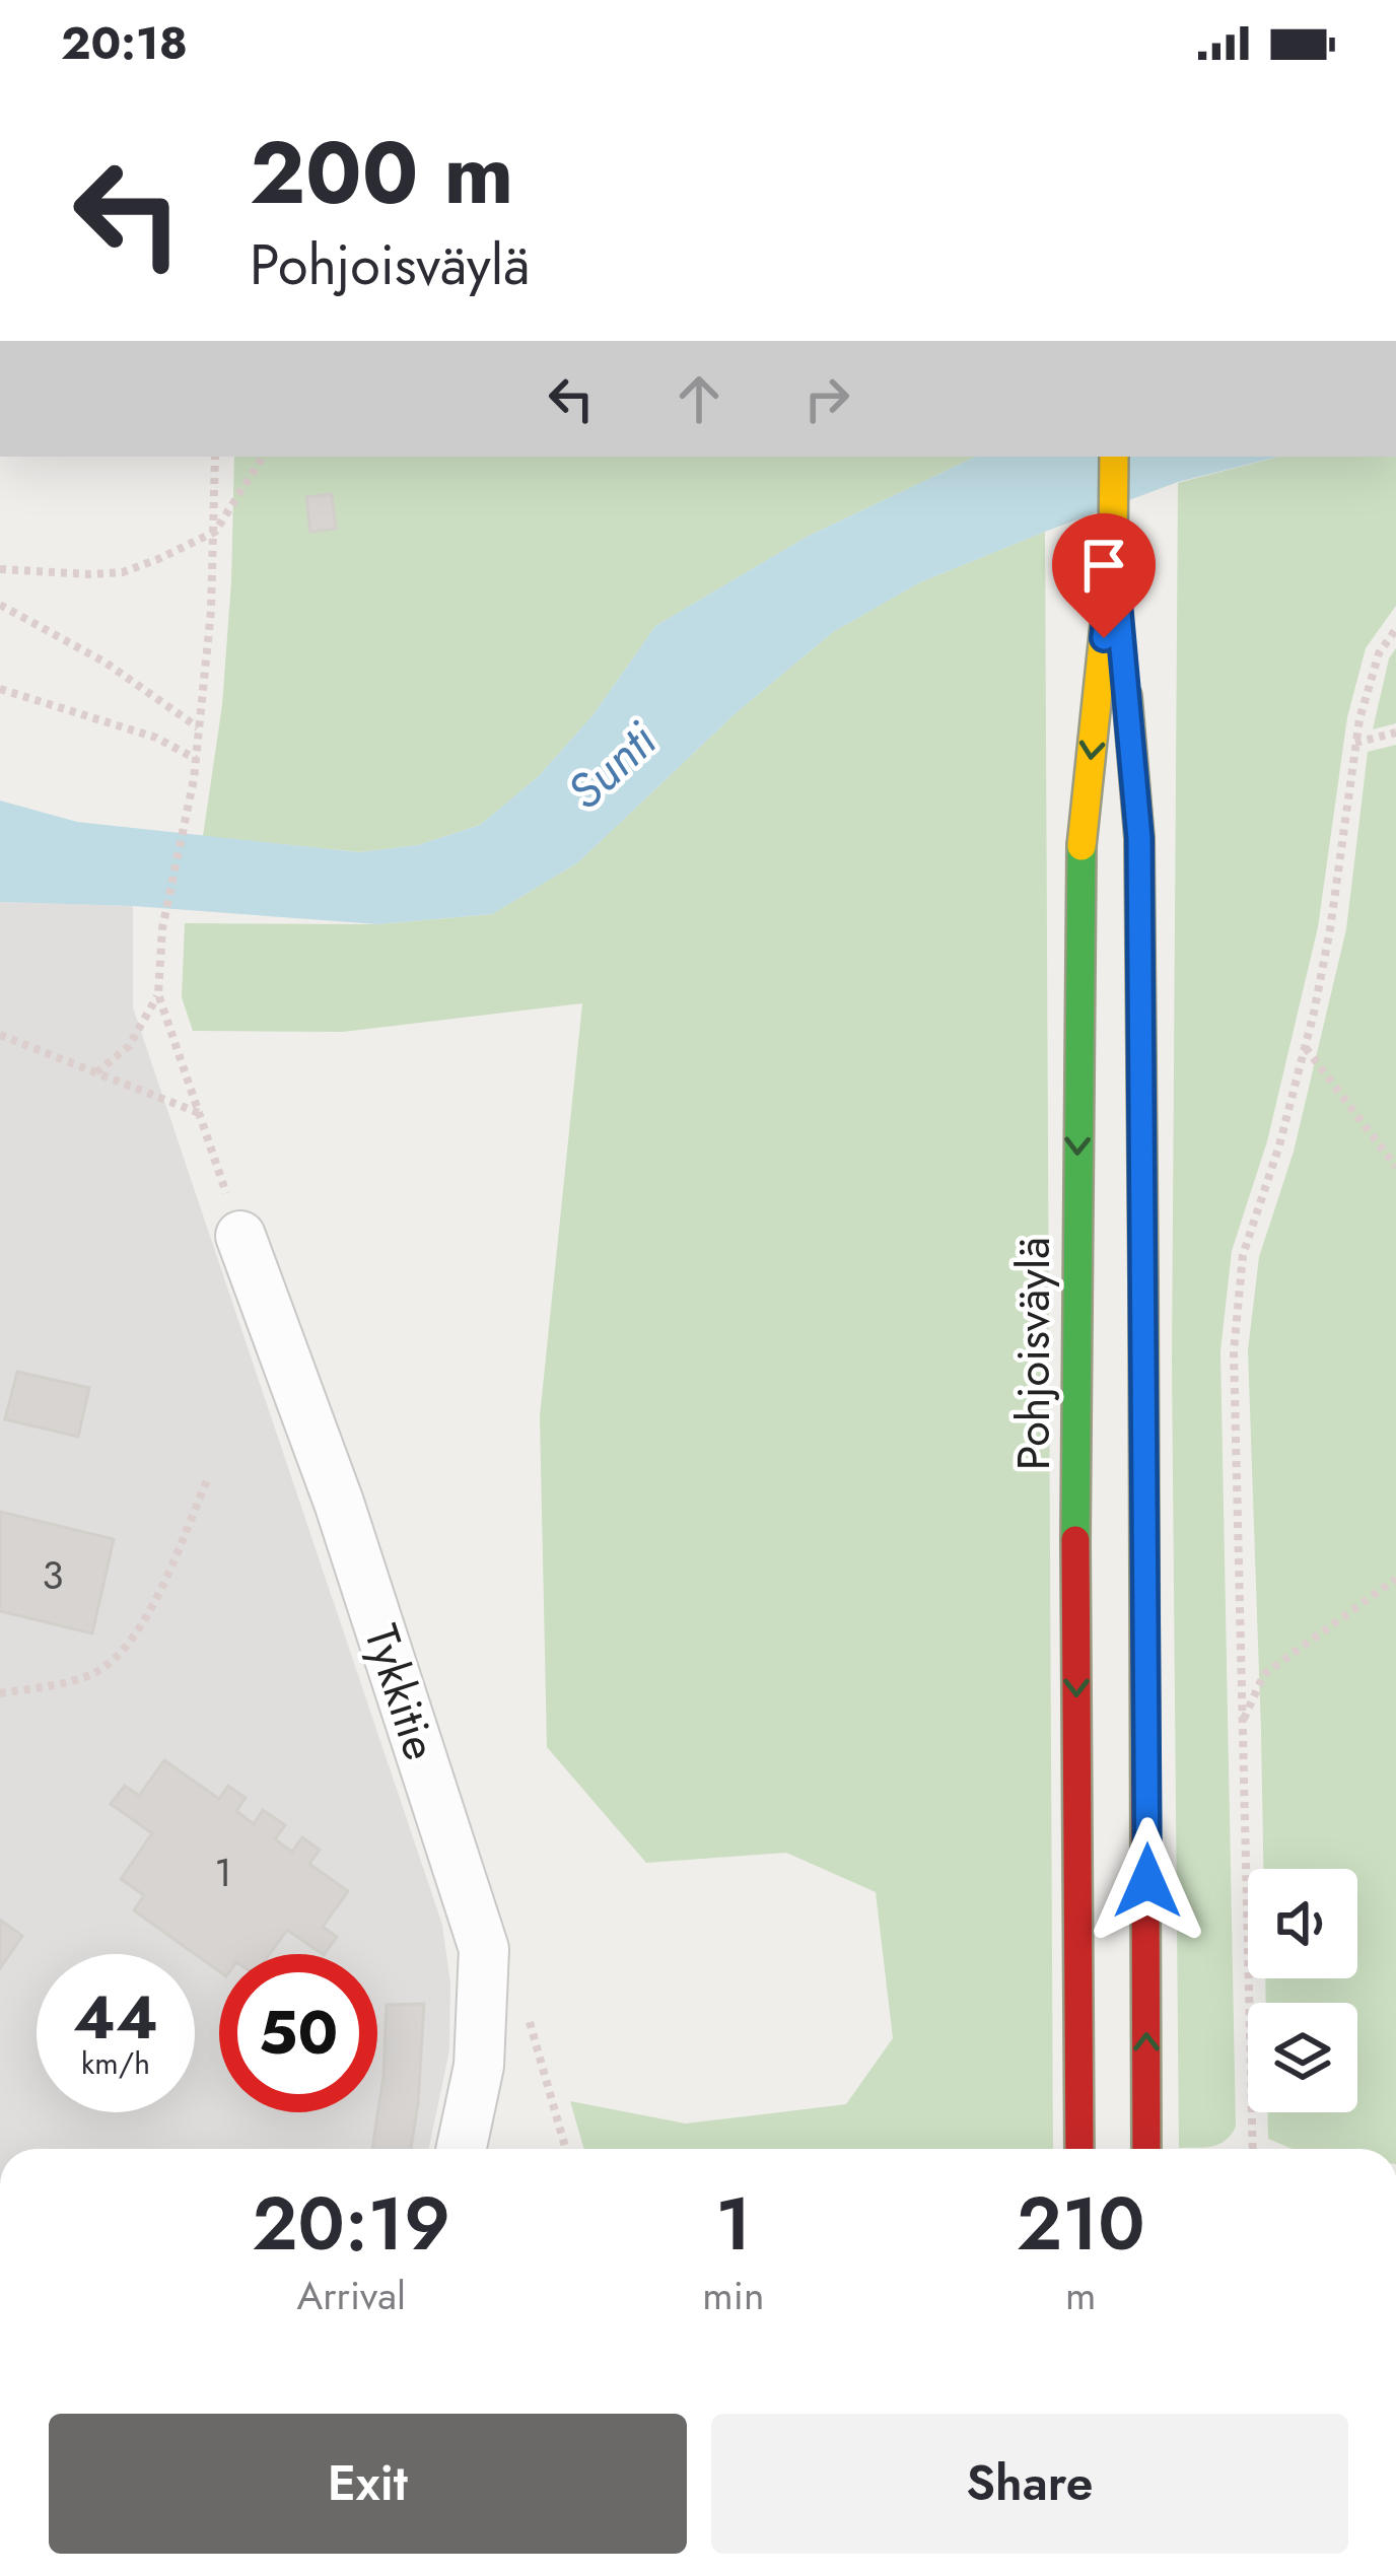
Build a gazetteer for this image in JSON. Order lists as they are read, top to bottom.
{
  "streets": {
    "main road": ["Pohjoisväylä"],
    "street": ["Tykkitie"]
  },
  "water": ["Sunti"],
  "house_numbers": ["3", "1"],
  "page": {
    "status": "20:18",
    "turn": ["200 m", "Pohjoisväylä"],
    "speed": "44 km/h",
    "limit": "50",
    "eta": [
      "20:19",
      "Arrival",
      "1",
      "min",
      "210",
      "m"
    ],
    "buttons": ["Exit", "Share"]
  }
}
